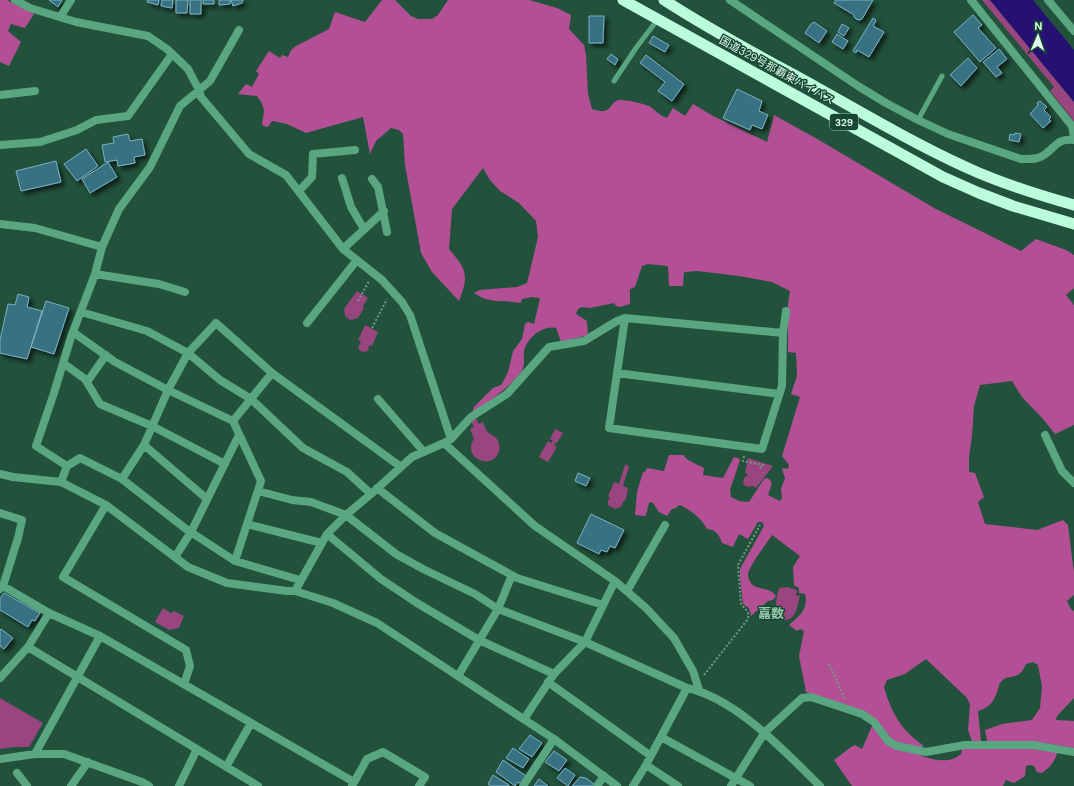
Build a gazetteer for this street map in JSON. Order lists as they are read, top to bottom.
{
  "streets": {
    "highway": ["国道329号那覇東バイパス", "329"]
  },
  "districts": ["嘉数"],
  "north": "top"
}
